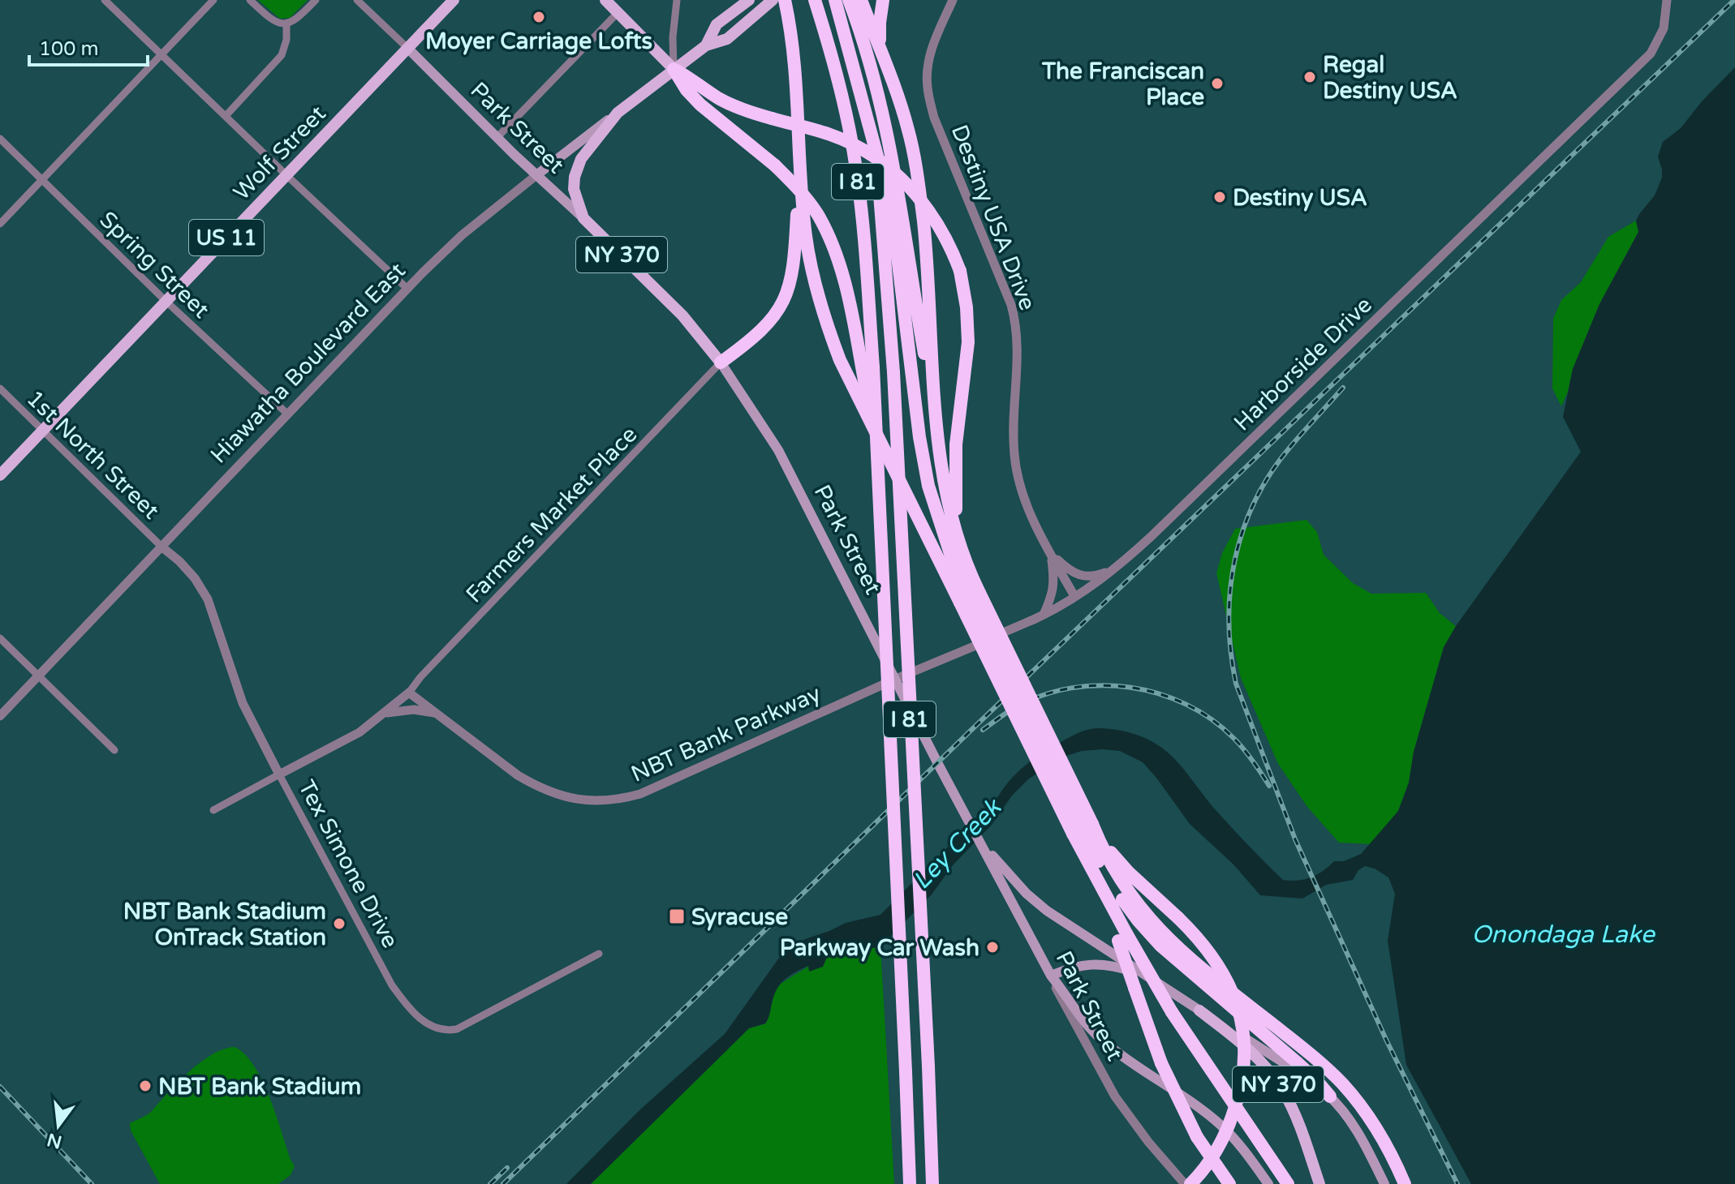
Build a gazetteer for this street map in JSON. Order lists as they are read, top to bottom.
{
  "streets": {
    "highway": ["I 81"],
    "main road": [
      "Park Street",
      "Wolf Street",
      "US 11",
      "NY 370",
      "Hiawatha Boulevard East"
    ],
    "street": [
      "Destiny USA Drive",
      "Spring Street",
      "Harborside Drive",
      "1st North Street",
      "Farmers Market Place",
      "NBT Bank Parkway",
      "Tex Simone Drive"
    ]
  },
  "crossings": [
    ["Park Street", "Wolf Street"],
    ["Park Street", "NY 370"],
    ["Park Street", "Hiawatha Boulevard East"],
    ["Park Street", "Harborside Drive"],
    ["Park Street", "Farmers Market Place"],
    ["Park Street", "NBT Bank Parkway"],
    ["Wolf Street", "Spring Street"],
    ["Wolf Street", "1st North Street"],
    ["Destiny USA Drive", "Harborside Drive"],
    ["Spring Street", "Hiawatha Boulevard East"],
    ["Hiawatha Boulevard East", "1st North Street"],
    ["Hiawatha Boulevard East", "Tex Simone Drive"],
    ["Harborside Drive", "NBT Bank Parkway"],
    ["1st North Street", "Tex Simone Drive"],
    ["Farmers Market Place", "NBT Bank Parkway"]
  ],
  "water": ["Ley Creek", "Onondaga Lake"],
  "places": {
    "other": [
      "Moyer Carriage Lofts",
      "Regal Destiny USA",
      "The Franciscan Place",
      "Destiny USA",
      "NBT Bank Stadium OnTrack Station",
      "Parkway Car Wash",
      "NBT Bank Stadium"
    ],
    "transit": ["Syracuse"]
  },
  "scale_bar": "100 m",
  "north": "bottom"
}
